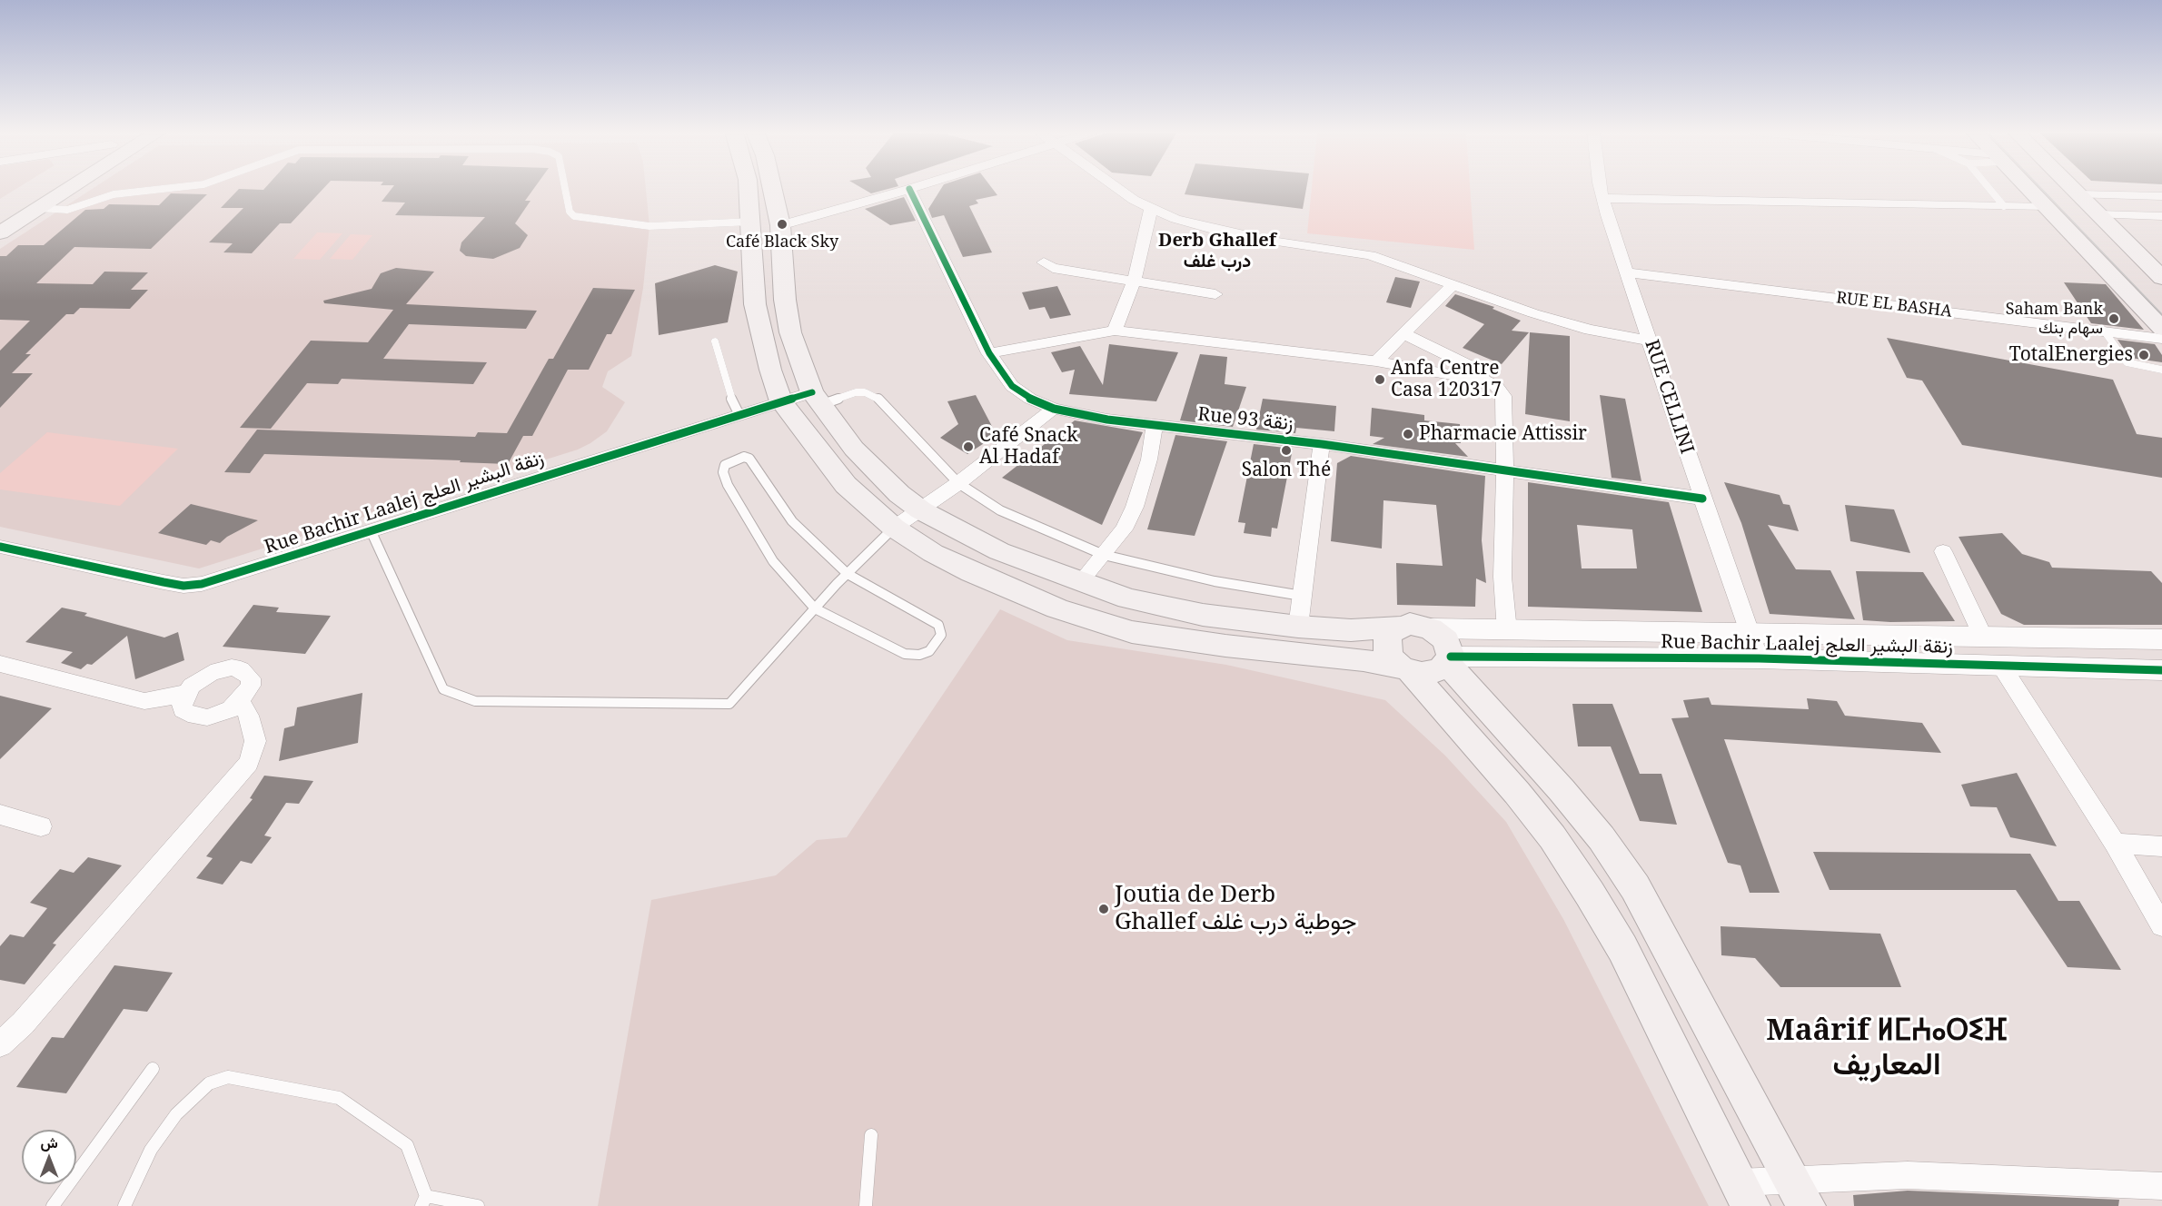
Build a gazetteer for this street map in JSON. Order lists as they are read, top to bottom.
{
  "streets": {
    "street": [
      "RUE EL BASHA",
      "RUE CELLINI",
      "Rue 93 زنقة",
      "Rue Bachir Laalej زنقة البشير العلج"
    ]
  },
  "crossings": [
    ["RUE EL BASHA", "RUE CELLINI"],
    ["RUE CELLINI", "Rue 93 زنقة"],
    ["RUE CELLINI", "Rue Bachir Laalej زنقة البشير العلج"]
  ],
  "districts": ["Derb Ghallef درب غلف", "Maârif ⵍⵎⵄⴰⵔⵉⴼ المعاريف"],
  "places": [
    "Café Black Sky",
    "Saham Bank سهام بنك",
    "TotalEnergies",
    "Anfa Centre Casa 120317",
    "Pharmacie Attissir",
    "Café Snack Al Hadaf",
    "Salon Thé",
    "Joutia de Derb Ghallef جوطية درب غلف"
  ],
  "north": "top"
}
